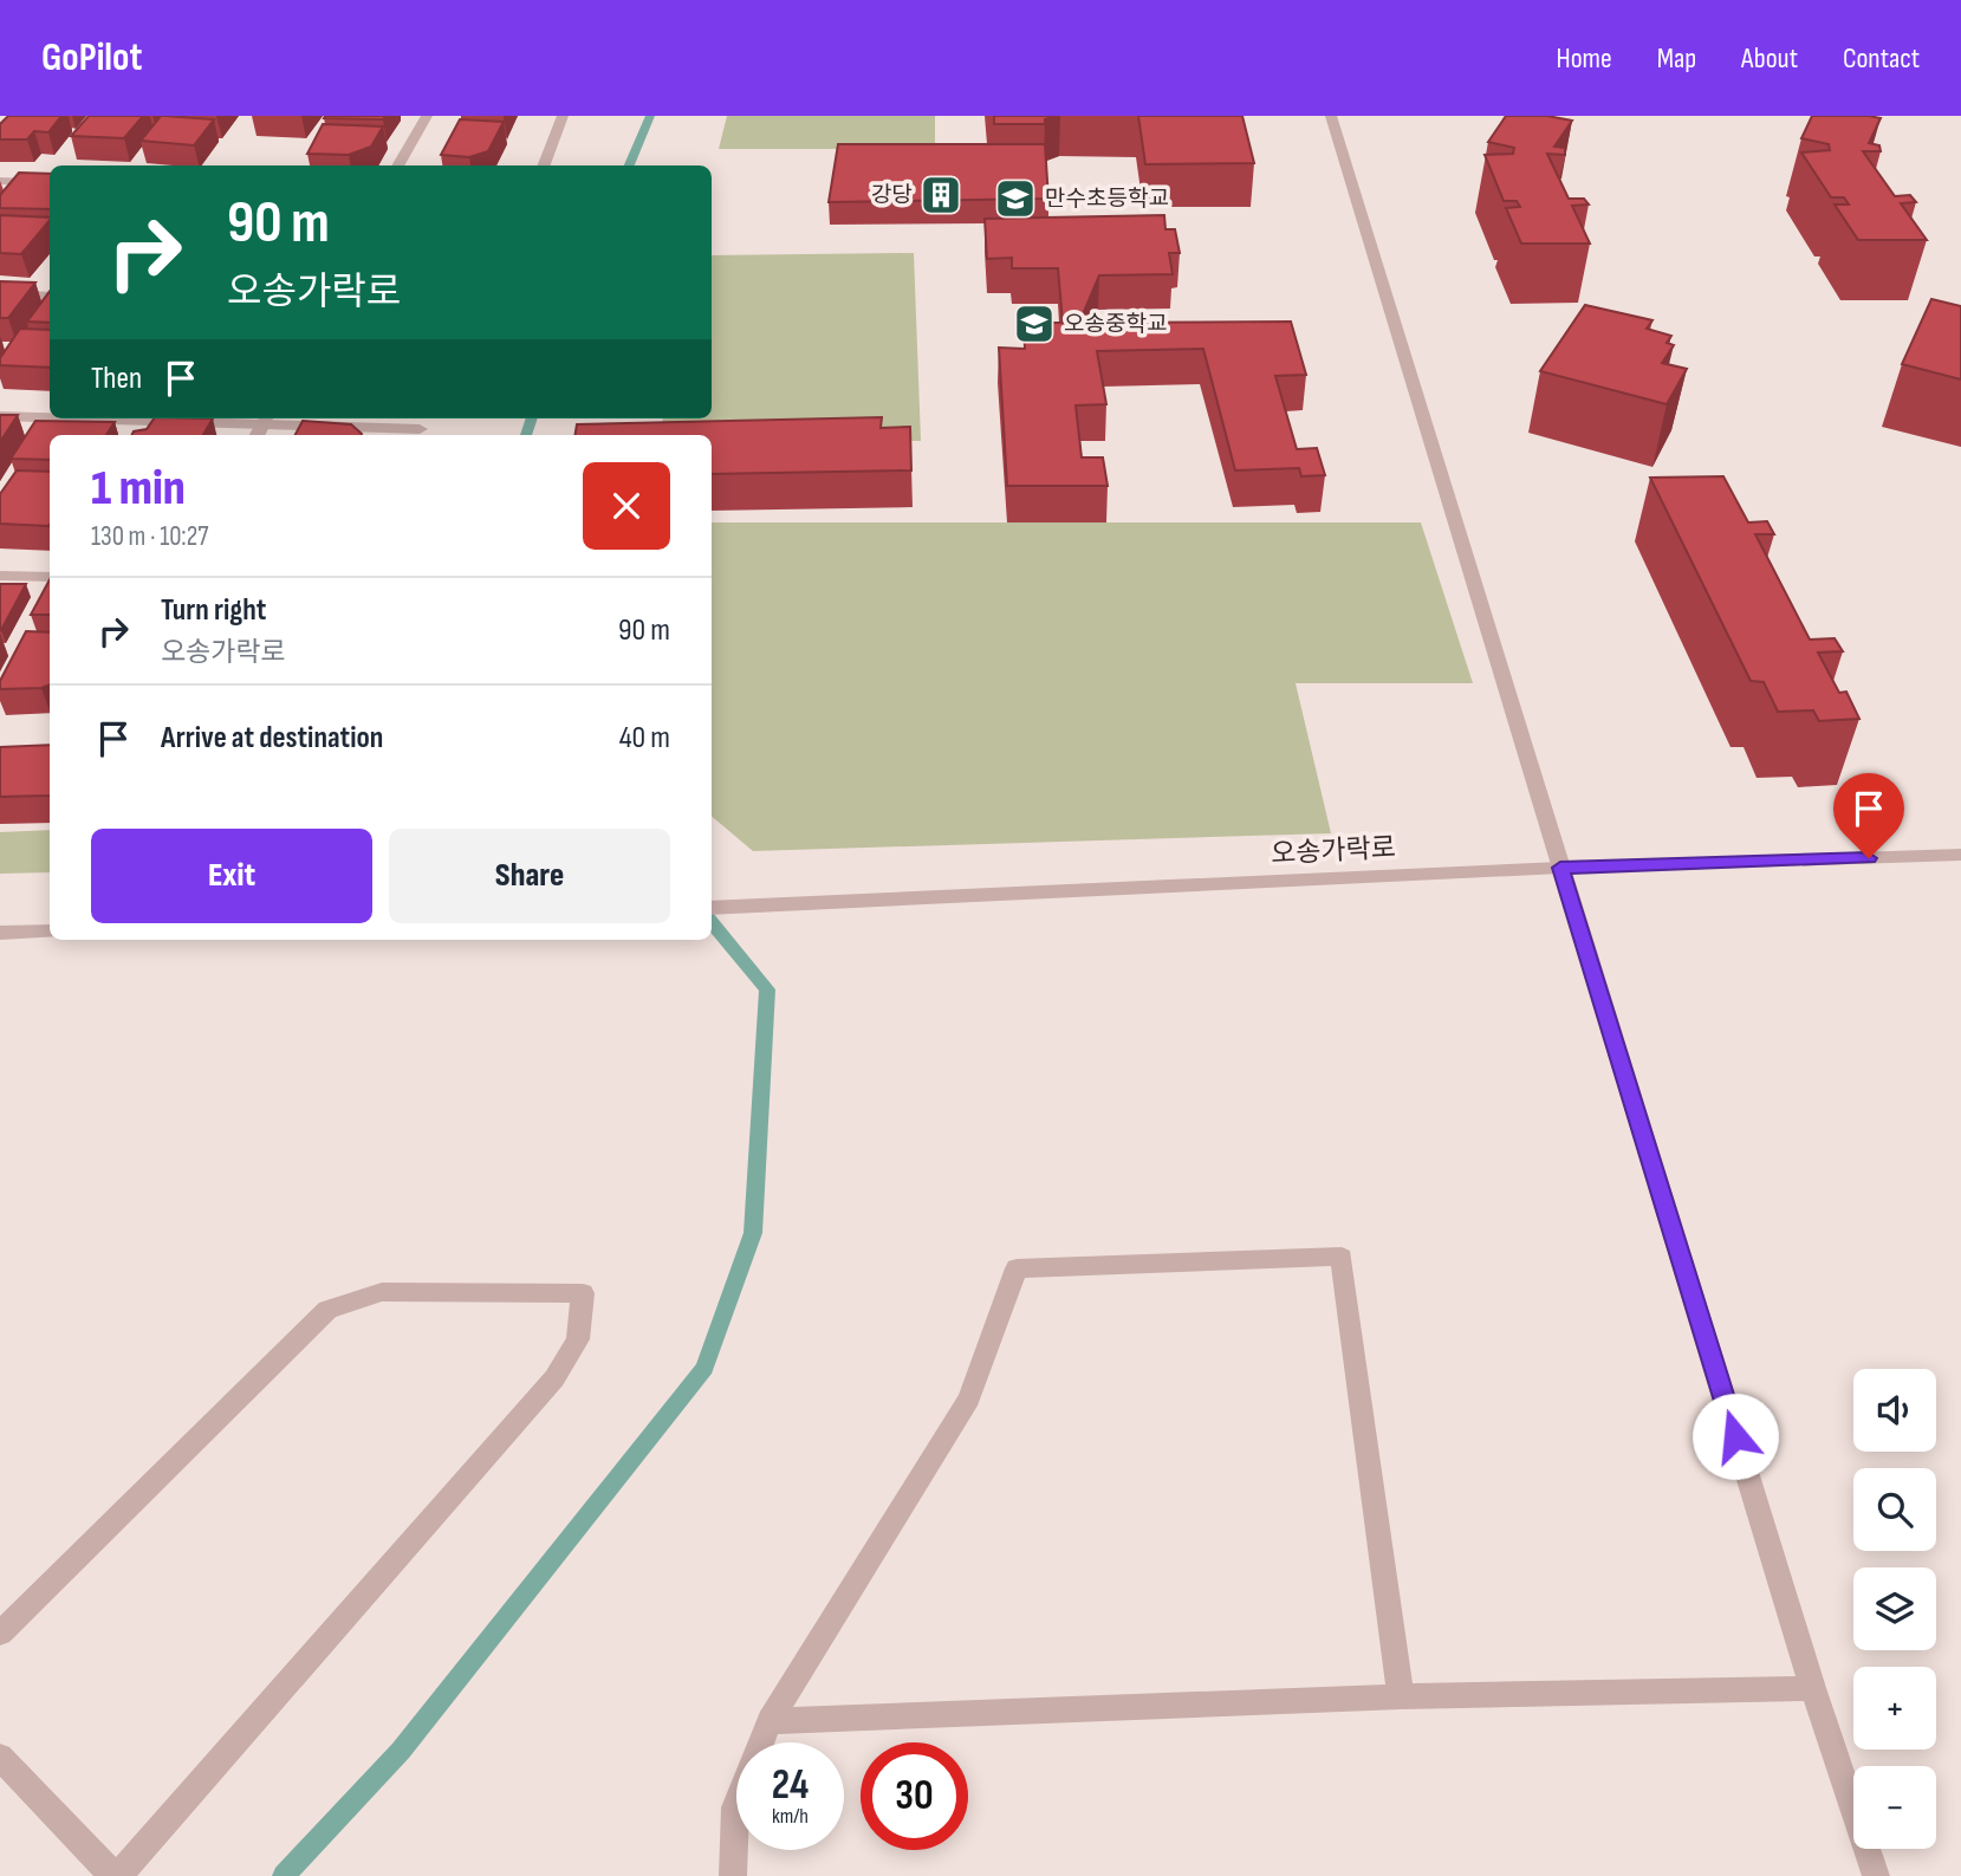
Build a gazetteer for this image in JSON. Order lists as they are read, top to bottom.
{
  "streets": {
    "street": ["오송가락로"]
  },
  "places": {
    "building": ["강당"],
    "school or university": ["만수초등학교", "오송중학교"]
  },
  "page": {
    "header": "GoPilot",
    "nav": [
      "Home",
      "Map",
      "About",
      "Contact"
    ],
    "turn": ["90 m", "오송가락로"],
    "then": "Then",
    "heading": ["1 min", "130 m · 10:27"],
    "list": [
      {
        "name": "Turn right",
        "note": "오송가락로",
        "value": "90 m"
      },
      {
        "name": "Arrive at destination",
        "value": "40 m"
      }
    ],
    "buttons": ["Exit", "Share"],
    "map_buttons": ["+", "−"],
    "speed": "24 km/h",
    "limit": "30"
  }
}
